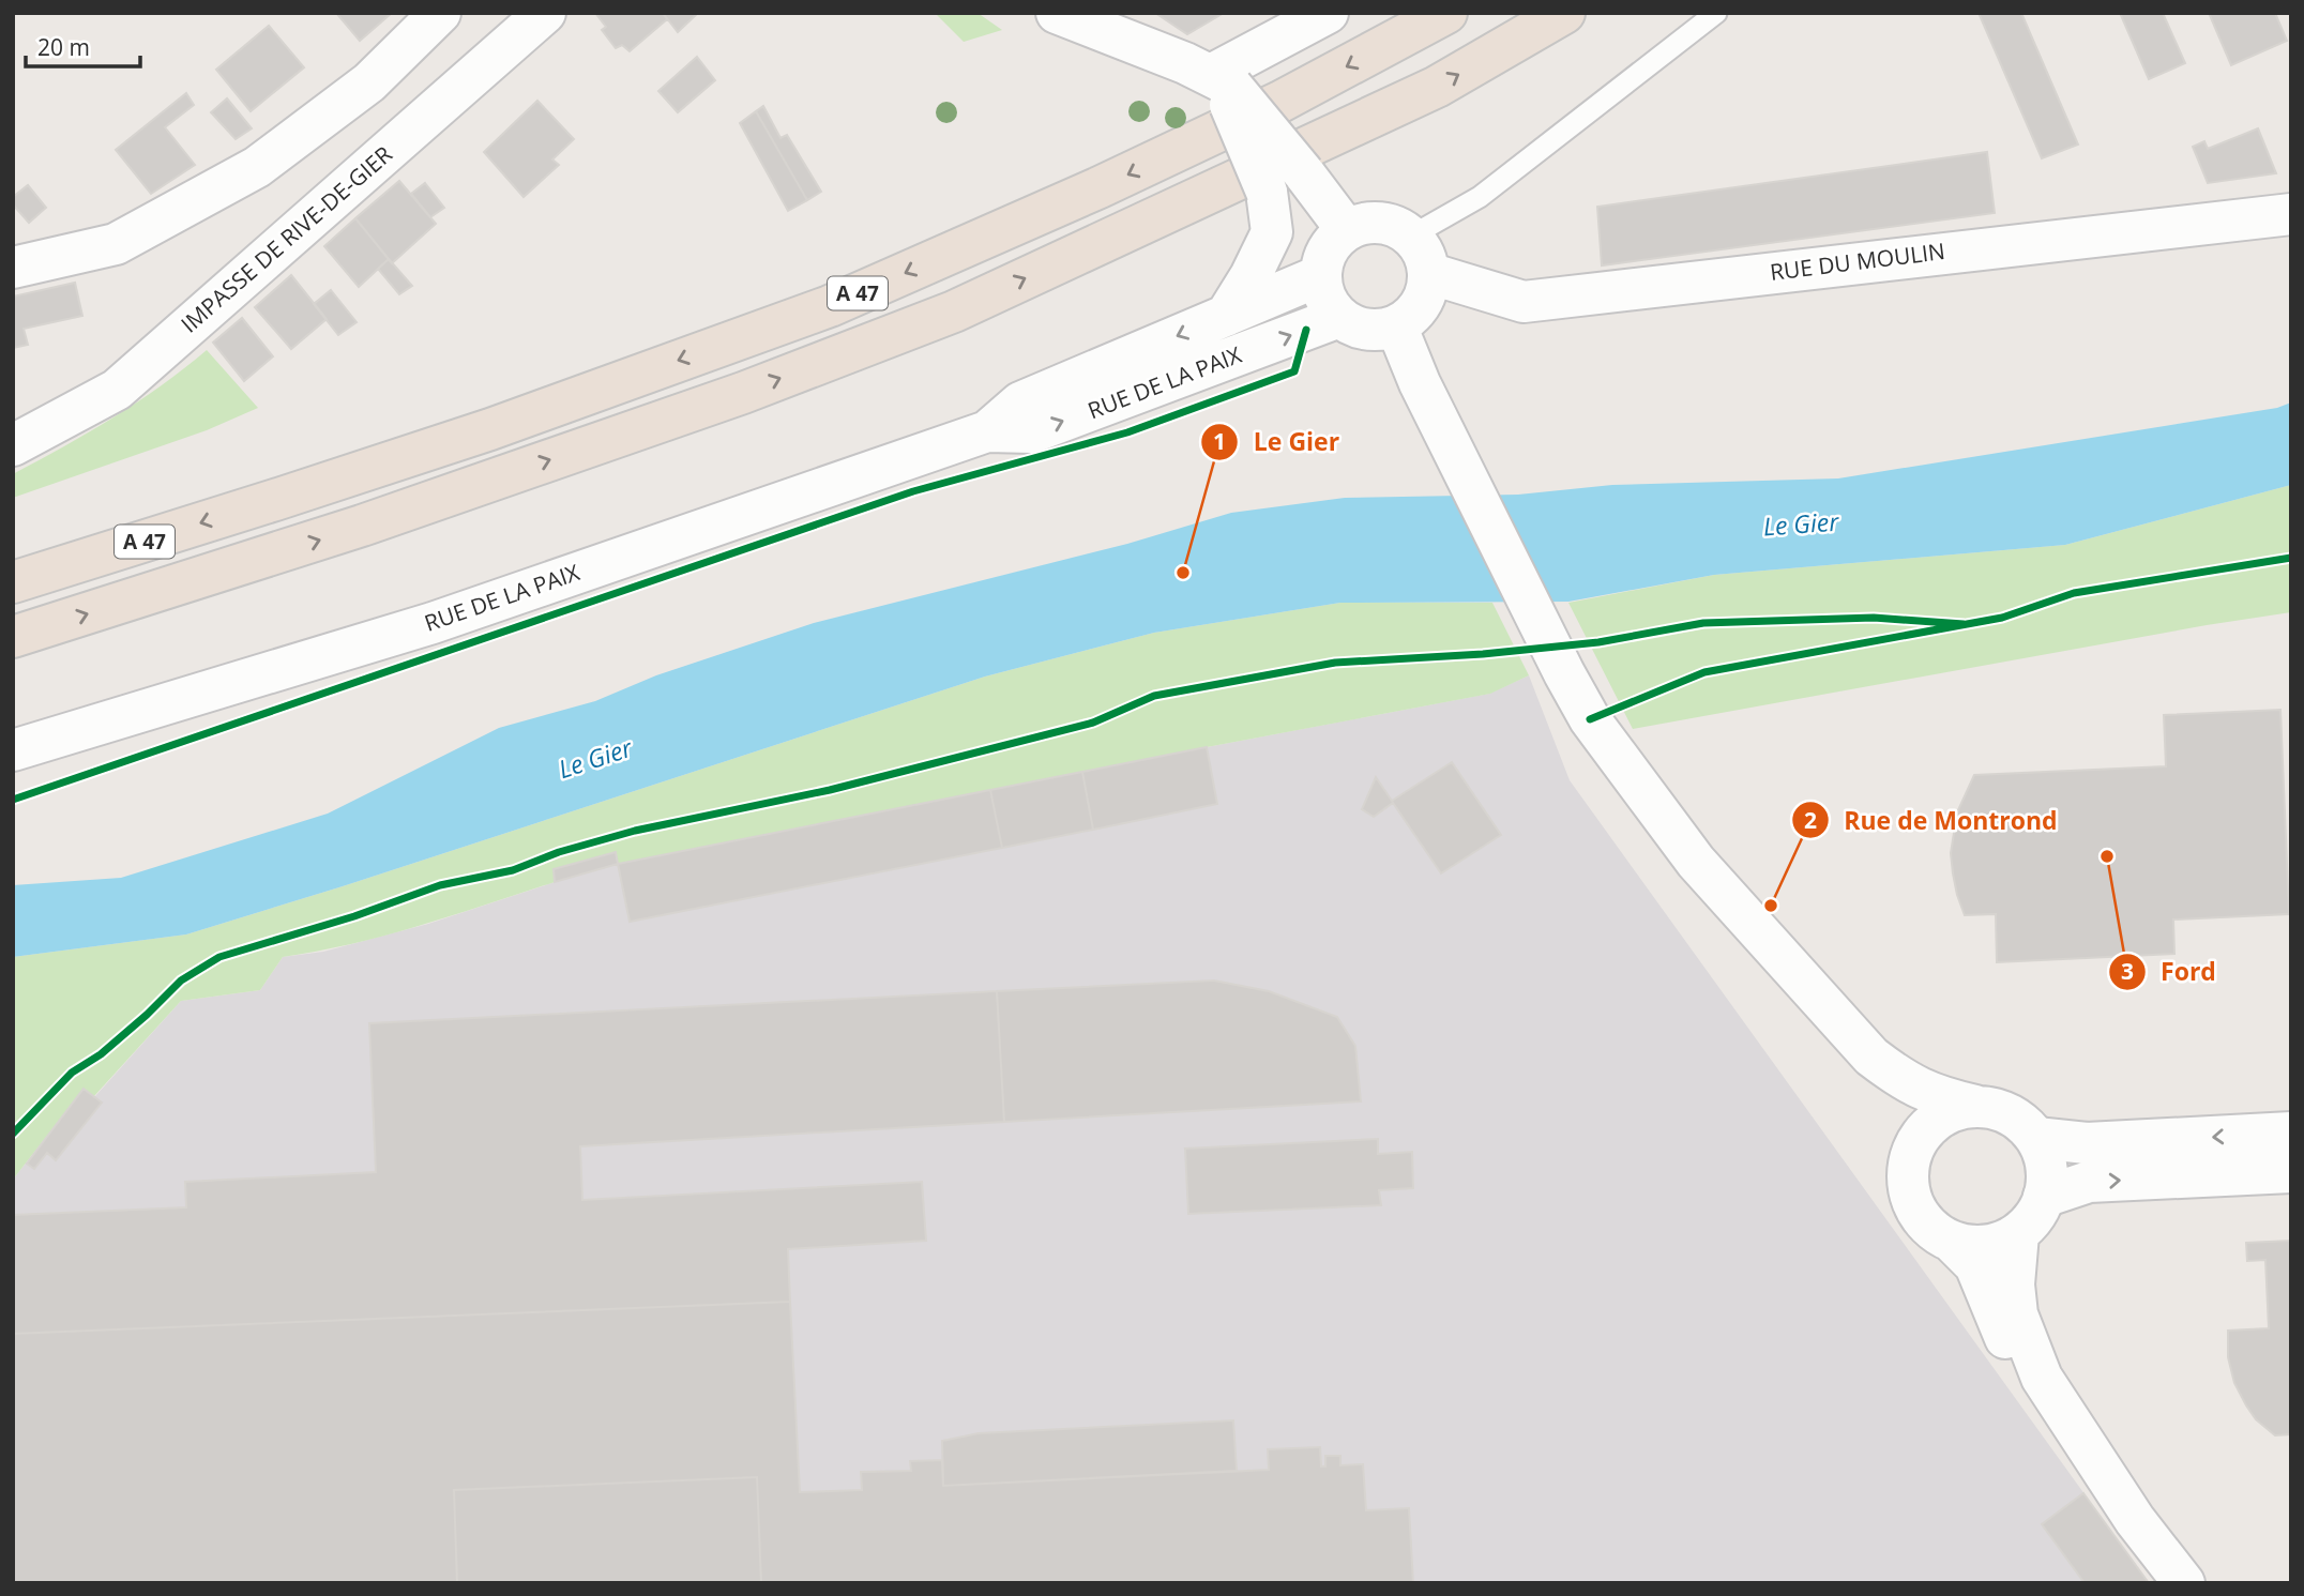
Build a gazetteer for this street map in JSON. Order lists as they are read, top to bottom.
{
  "streets": {
    "highway": ["A 47"],
    "main road": ["IMPASSE DE RIVE-DE-GIER", "RUE DU MOULIN", "RUE DE LA PAIX"]
  },
  "crossings": [
    ["RUE DU MOULIN", "RUE DE LA PAIX"]
  ],
  "water": ["Le Gier"],
  "places": ["Le Gier", "Ford", "Rue de Montrond"],
  "scale_bar": "20 m"
}
